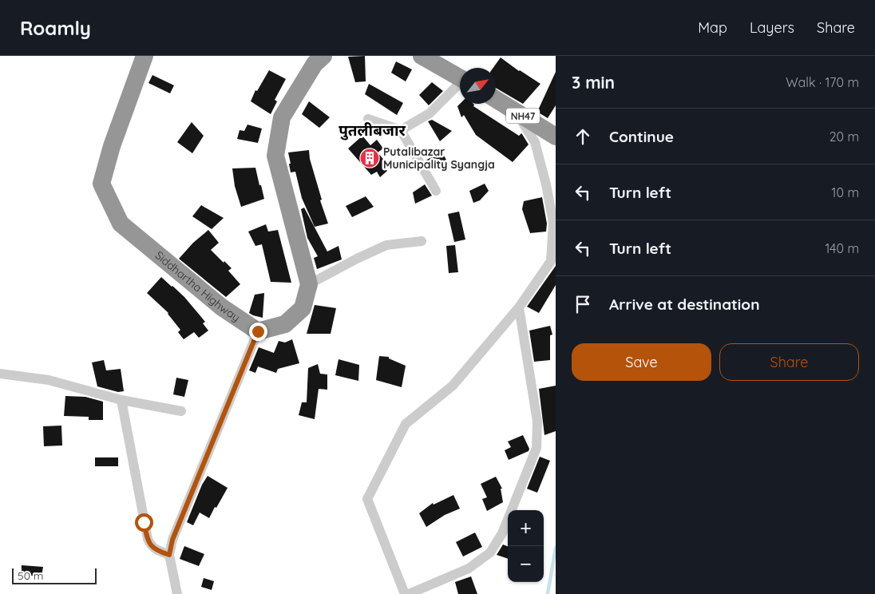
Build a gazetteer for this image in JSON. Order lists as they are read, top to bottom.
{
  "streets": {
    "highway": ["NH47", "Siddhartha Highway"]
  },
  "districts": ["पुतलीबजार"],
  "places": {
    "building": ["Putalibazar Municipality Syangja"]
  },
  "scale_bar": "50 m",
  "north": "top right",
  "page": {
    "header": "Roamly",
    "nav": ["Map", "Layers", "Share"],
    "heading": ["3 min", "Walk · 170 m"],
    "list": [
      ["Continue", "20 m"],
      ["Turn left", "10 m"],
      ["Turn left", "140 m"],
      "Arrive at destination"
    ],
    "buttons": ["Save", "Share"],
    "map_buttons": ["+", "−"],
    "scale": "50 m"
  }
}
